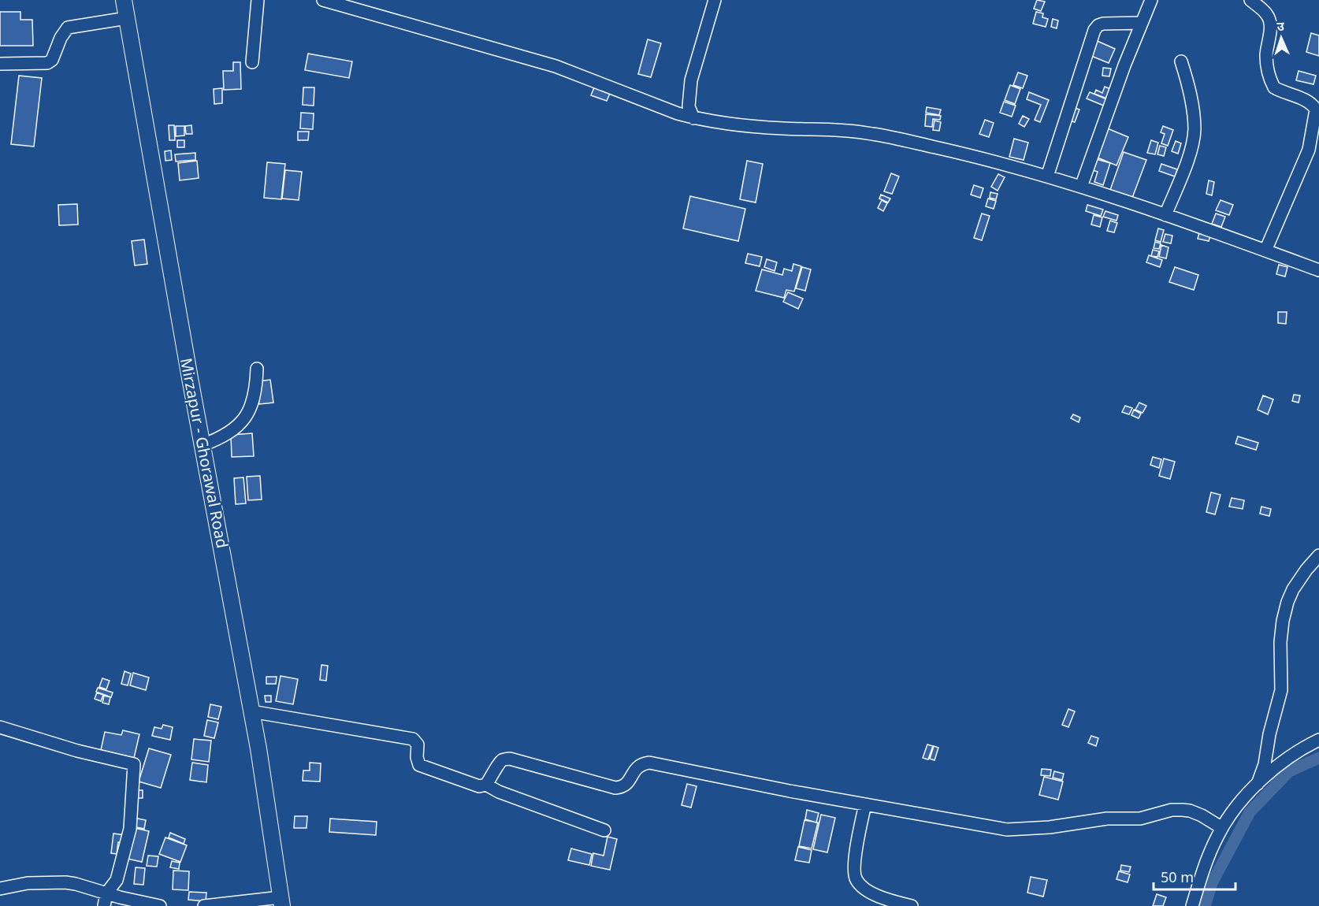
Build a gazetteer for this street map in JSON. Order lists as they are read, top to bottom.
{
  "streets": {
    "main road": ["Mirzapur - Ghorawal Road"]
  },
  "scale_bar": "50 m",
  "north": "top"
}
